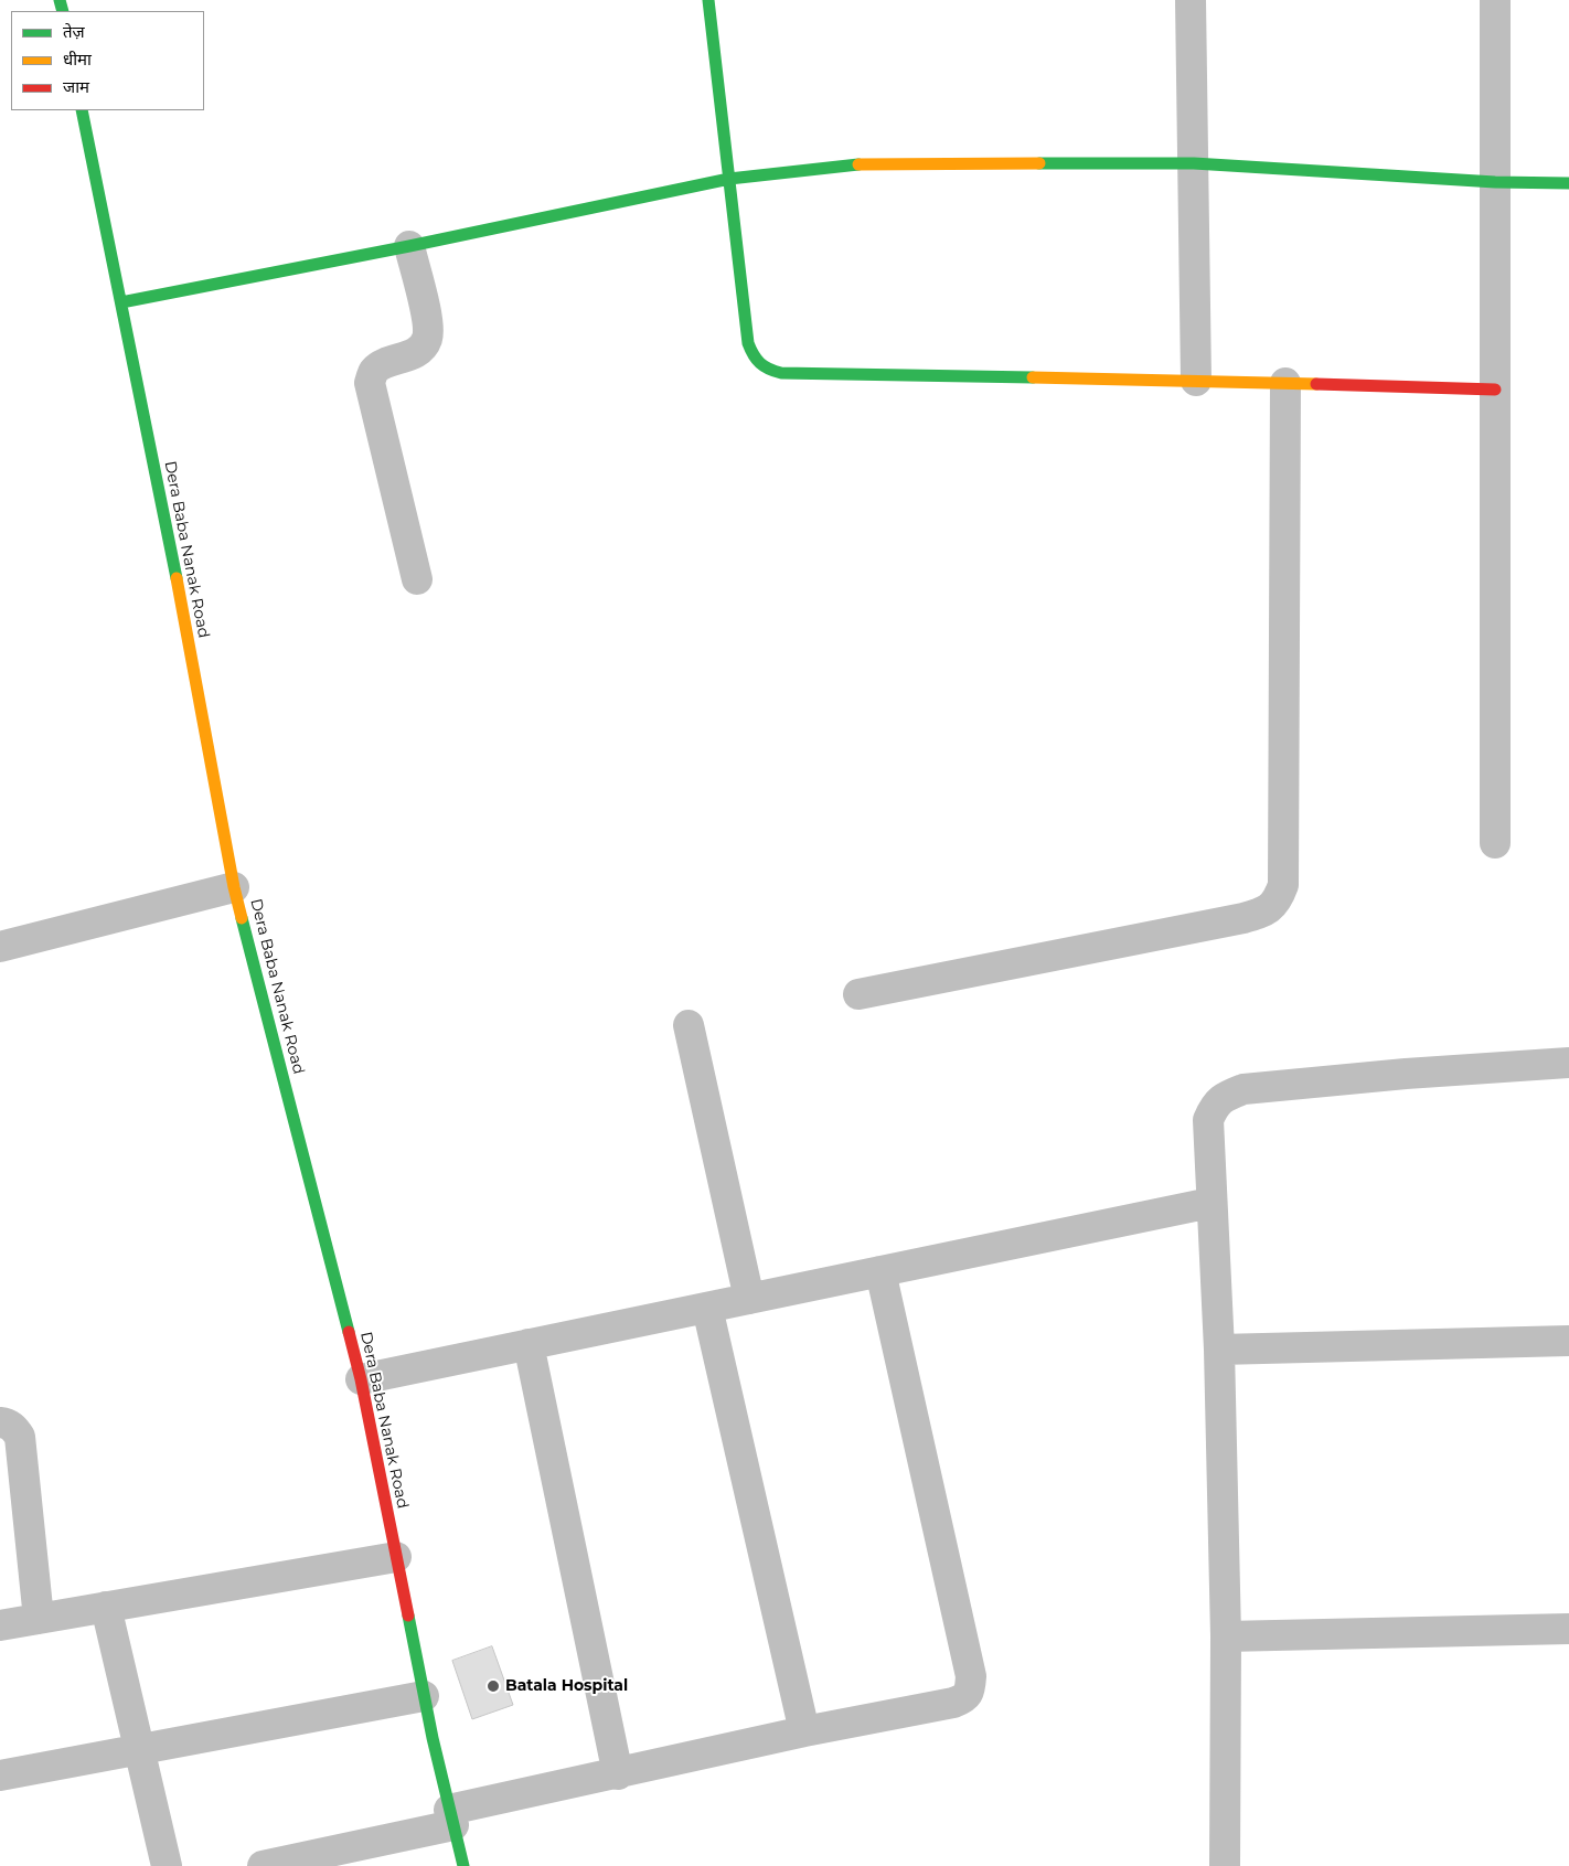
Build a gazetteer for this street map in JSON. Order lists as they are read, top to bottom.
{
  "streets": {
    "street": ["Dera Baba Nanak Road"]
  },
  "places": ["Batala Hospital"],
  "legend": ["तेज़", "धीमा", "जाम"]
}
